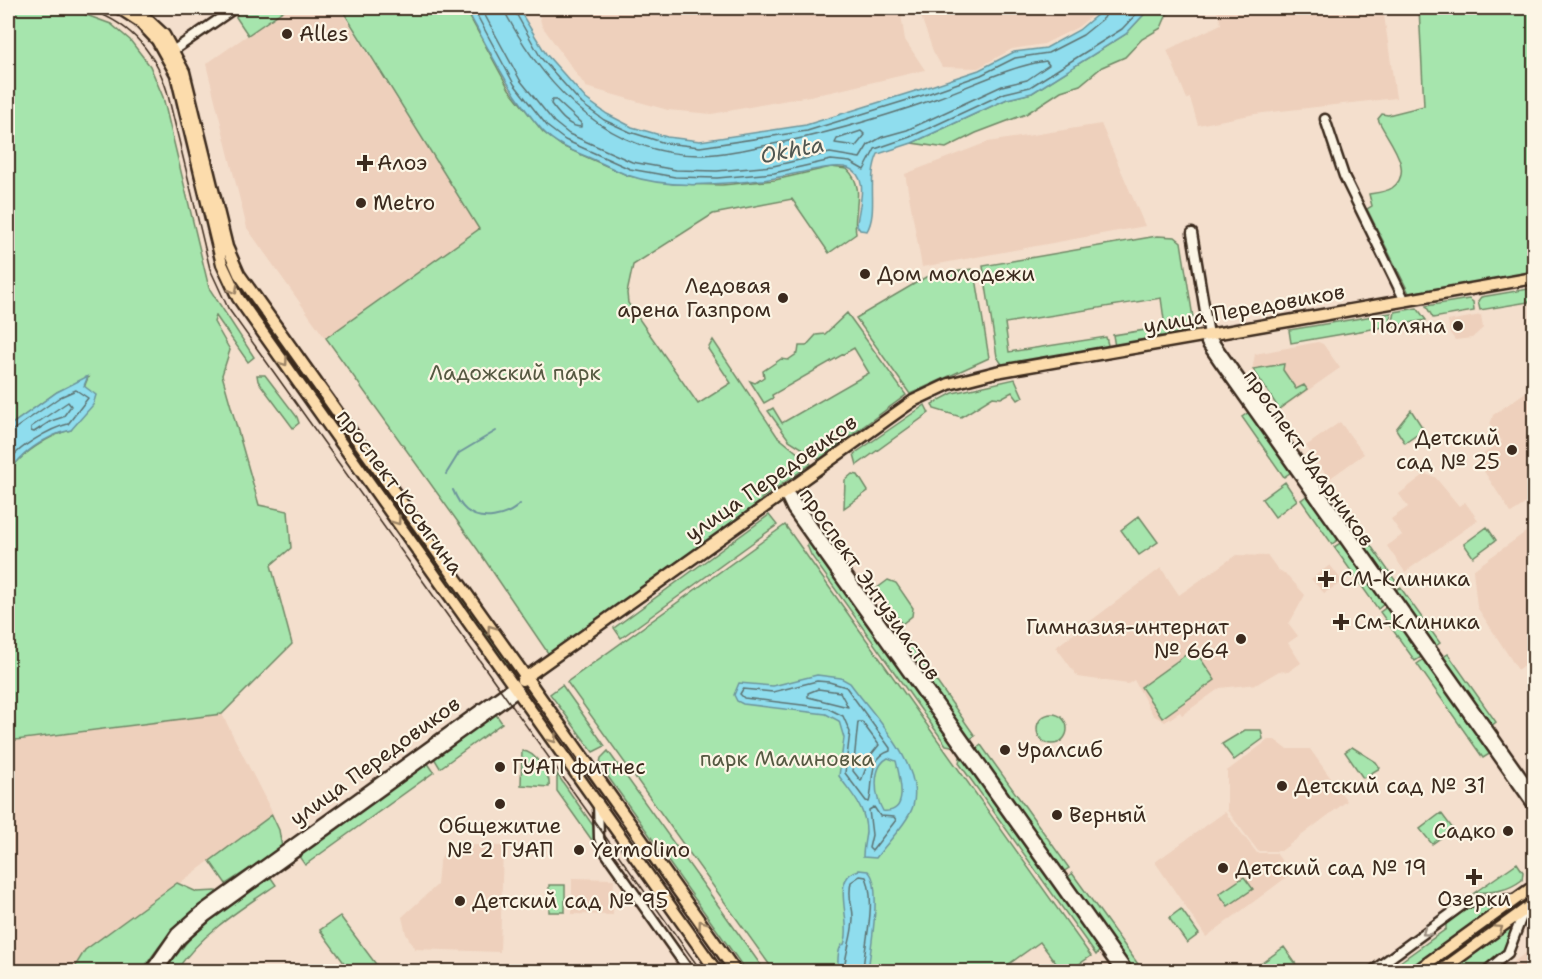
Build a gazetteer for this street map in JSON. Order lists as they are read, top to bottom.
{
  "streets": {
    "main road": ["улица Передовиков", "проспект Косыгина"],
    "street": ["проспект Ударников", "проспект Энтузиастов"]
  },
  "crossings": [
    ["улица Передовиков", "проспект Ударников"],
    ["улица Передовиков", "проспект Косыгина"],
    ["улица Передовиков", "проспект Энтузиастов"]
  ],
  "water": ["Okhta"],
  "parks": ["Ладожский парк", "парк Малиновка"],
  "places": {
    "other": [
      "Alles",
      "Metro",
      "Дом молодежи",
      "Ледовая арена Газпром",
      "Поляна",
      "Детский сад № 25",
      "Гимназия-интернат № 664",
      "Уралсиб",
      "ГУАП фитнес",
      "Детский сад № 31",
      "Общежитие № 2 ГУАП",
      "Верный",
      "Садко",
      "Yermolino",
      "Детский сад № 19",
      "Детский сад № 95"
    ],
    "health": [
      "Алоэ",
      "СМ-Клиника",
      "См-Клиника",
      "Озерки"
    ]
  }
}
